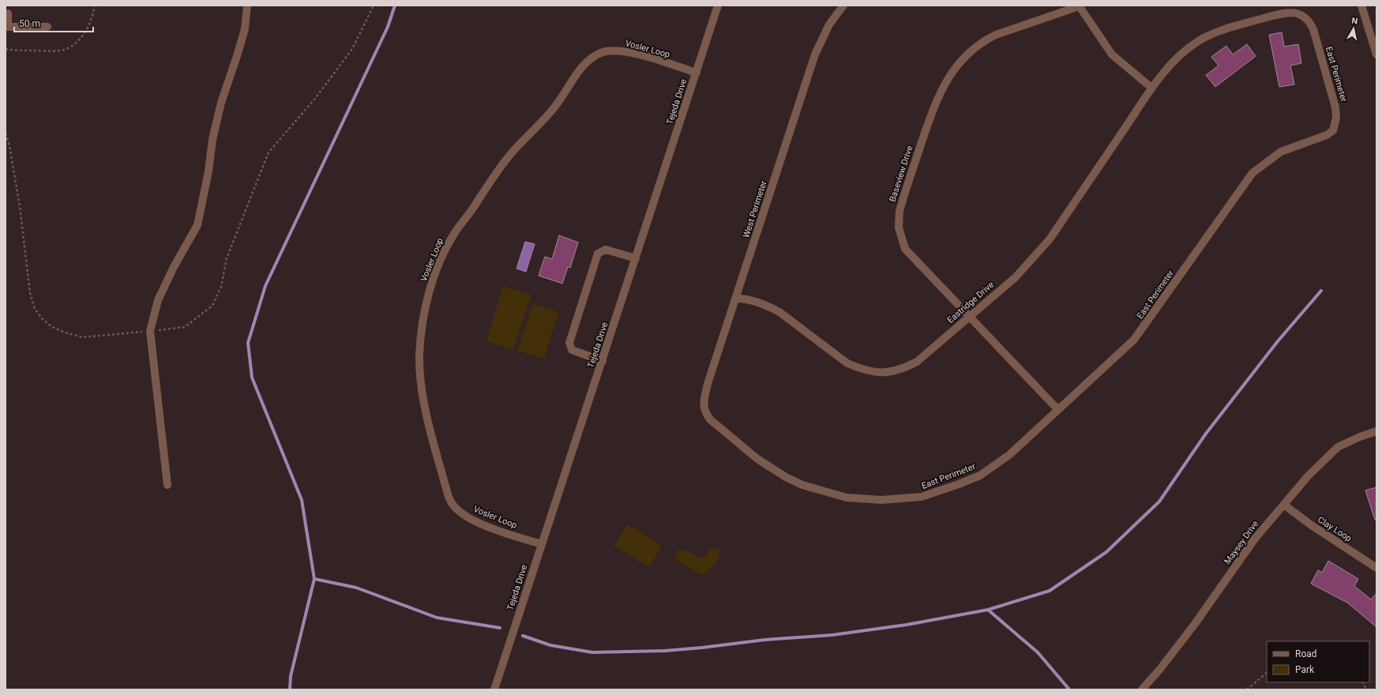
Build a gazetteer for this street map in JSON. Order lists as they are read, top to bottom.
{
  "streets": {
    "street": [
      "Vosler Loop",
      "East Perimeter",
      "Tejeda Drive",
      "Baseview Drive",
      "West Perimeter",
      "Eastridge Drive",
      "Clay Loop",
      "Maysey Drive"
    ]
  },
  "crossings": [
    ["Vosler Loop", "Tejeda Drive"],
    ["East Perimeter", "Baseview Drive"],
    ["East Perimeter", "West Perimeter"],
    ["East Perimeter", "Eastridge Drive"],
    ["Baseview Drive", "Eastridge Drive"],
    ["West Perimeter", "Eastridge Drive"],
    ["Clay Loop", "Maysey Drive"]
  ],
  "legend": ["Road", "Park"],
  "scale_bar": "50 m",
  "north": "top"
}
